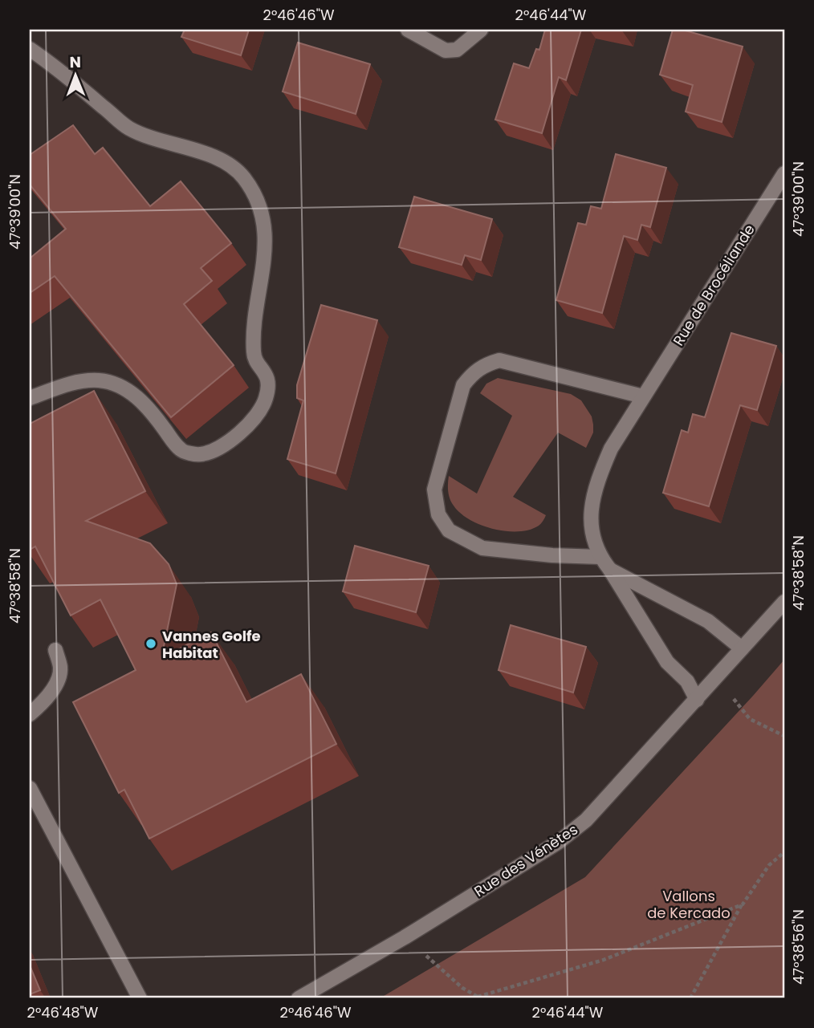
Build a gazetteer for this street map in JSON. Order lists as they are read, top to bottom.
{
  "streets": {
    "street": ["Rue de Brocéliande", "Rue des Vénètes"]
  },
  "crossings": [
    ["Rue de Brocéliande", "Rue des Vénètes"]
  ],
  "parks": ["Vallons de Kercado"],
  "places": ["Vannes Golfe Habitat"],
  "north": "top",
  "coordinates": [
    "2°46'46\"W",
    "2°46'44\"W",
    "47°39'00\"N",
    "47°38'58\"N",
    "47°38'56\"N",
    "2°46'48\"W"
  ]
}
